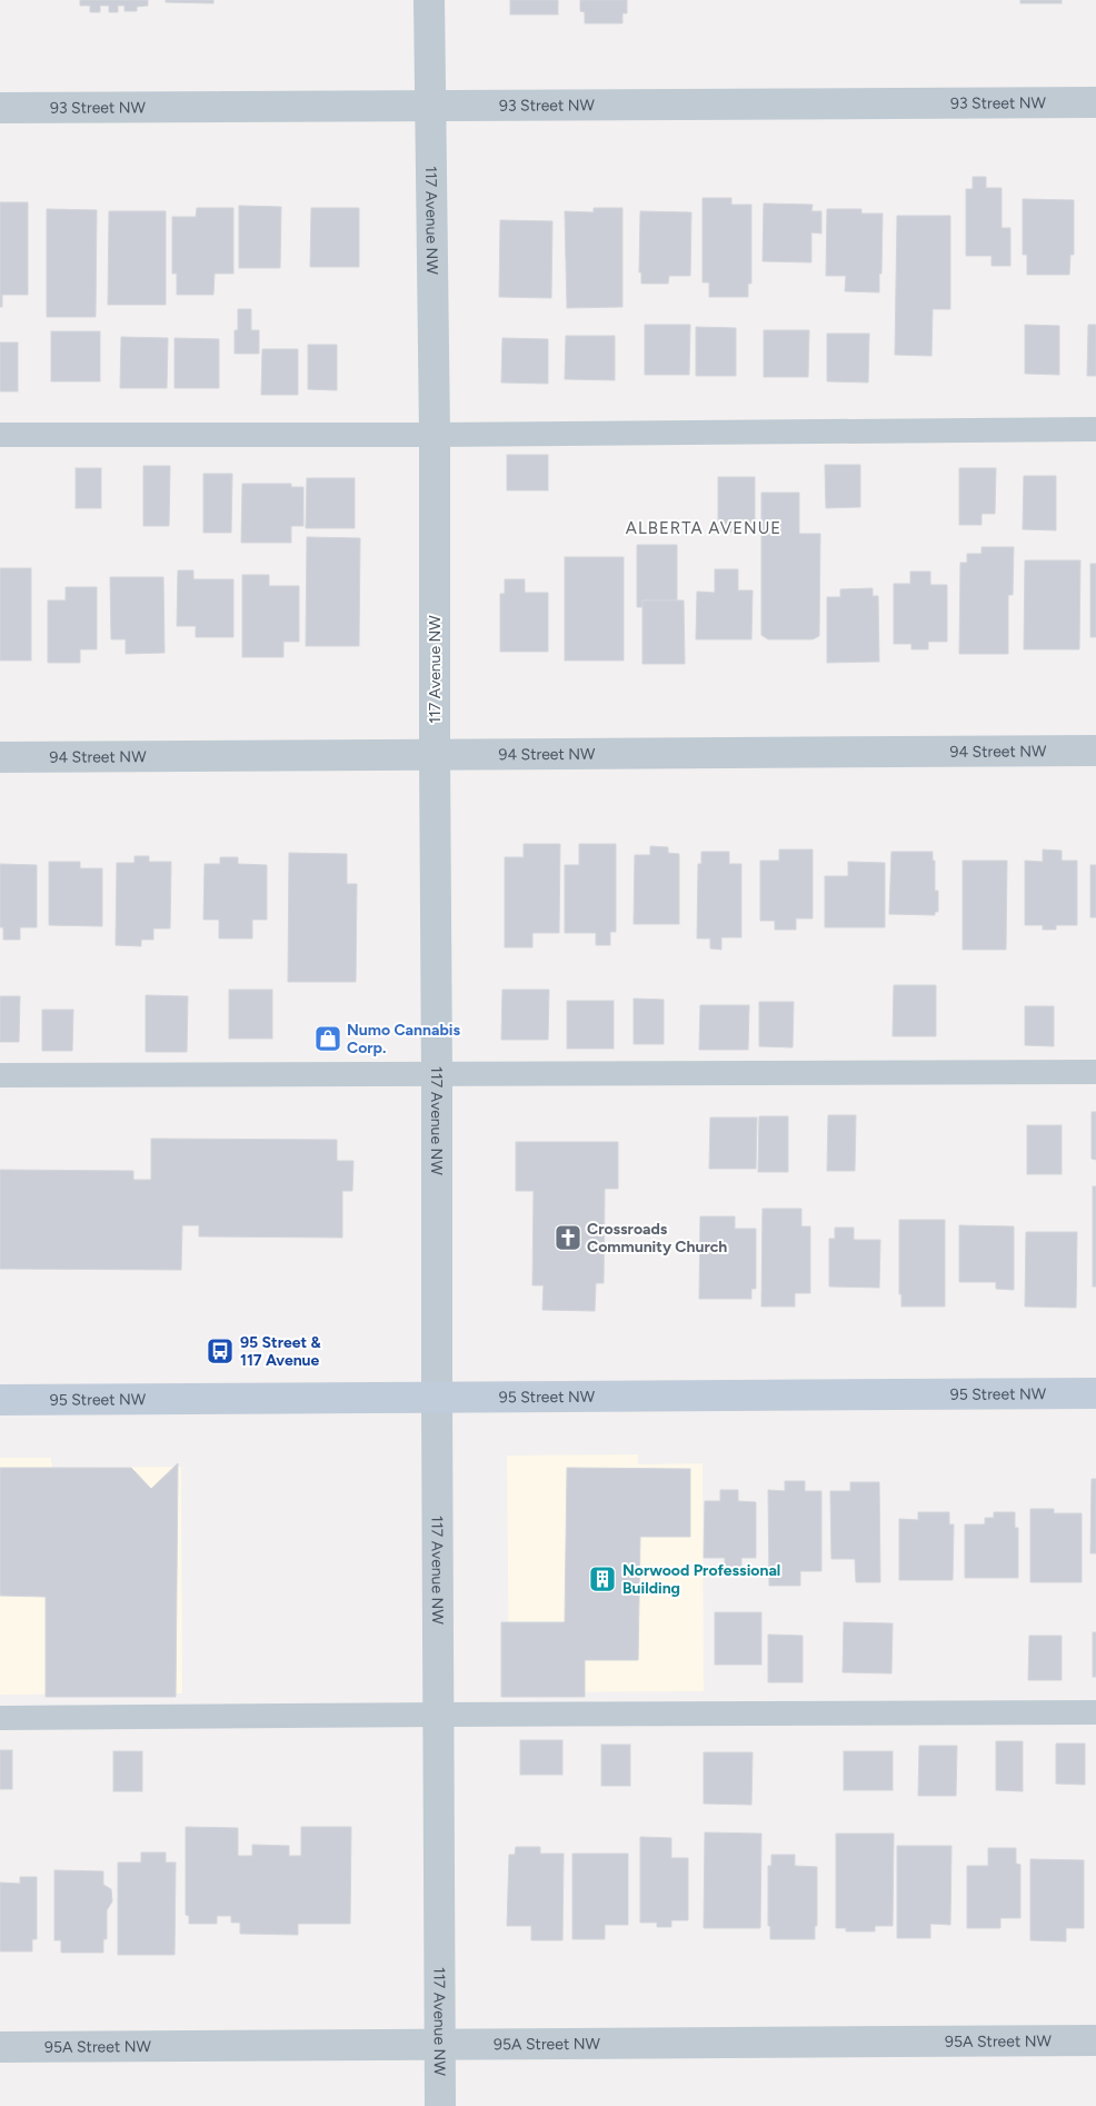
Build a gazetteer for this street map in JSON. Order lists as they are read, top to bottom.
{
  "streets": {
    "street": [
      "93 Street NW",
      "117 Avenue NW",
      "94 Street NW",
      "95 Street NW",
      "95A Street NW"
    ]
  },
  "crossings": [
    ["93 Street NW", "117 Avenue NW"],
    ["117 Avenue NW", "94 Street NW"],
    ["117 Avenue NW", "95 Street NW"],
    ["117 Avenue NW", "95A Street NW"]
  ],
  "districts": ["ALBERTA AVENUE"],
  "places": {
    "shop": ["Numo Cannabis Corp."],
    "church": ["Crossroads Community Church"],
    "bus stop": ["95 Street & 117 Avenue"],
    "building": ["Norwood Professional Building"]
  }
}
